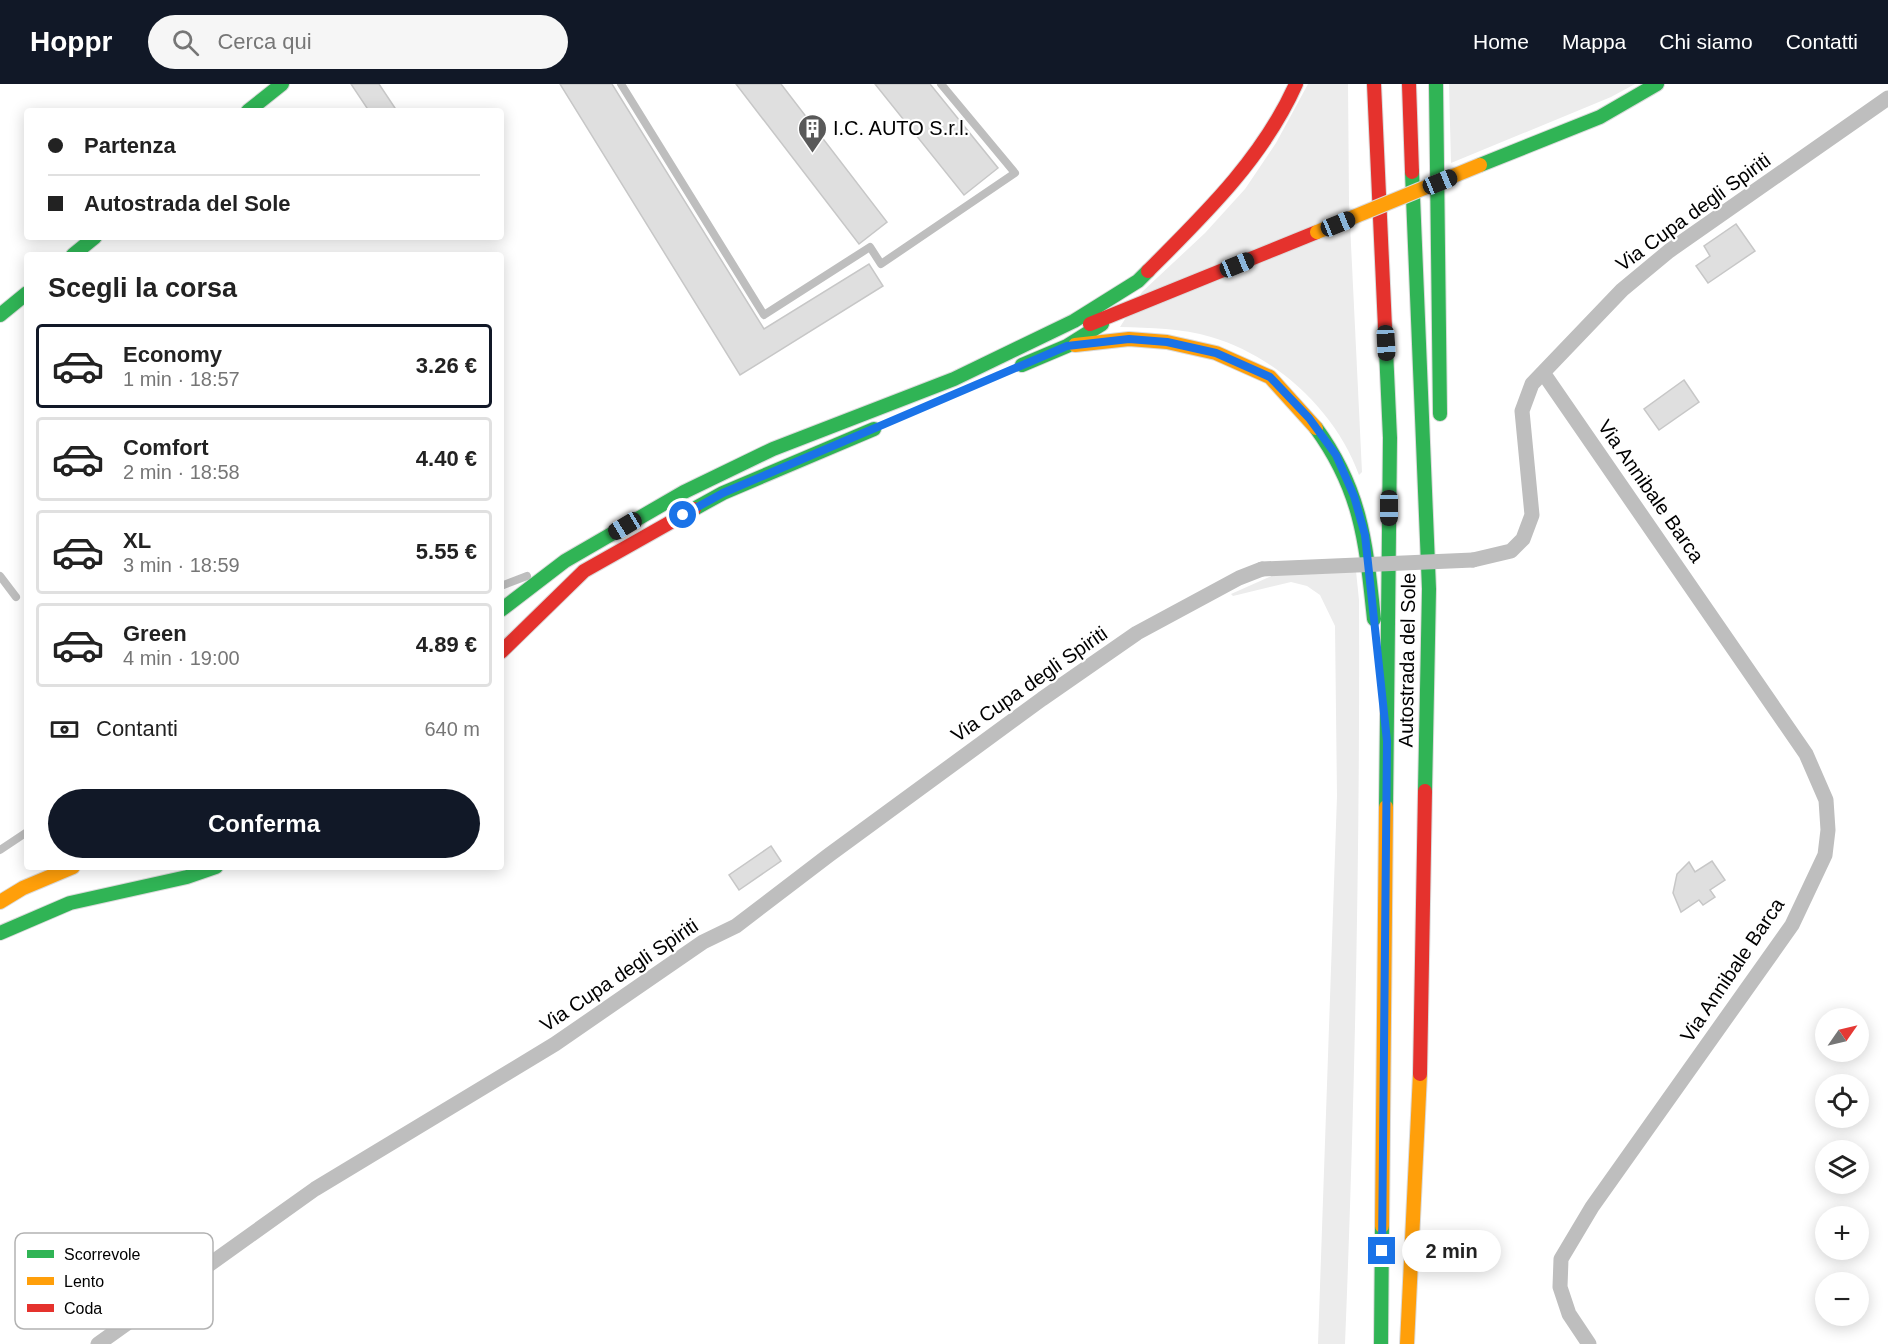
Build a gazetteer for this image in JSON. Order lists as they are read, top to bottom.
{
  "streets": {
    "main road": ["Autostrada del Sole"],
    "street": ["Via Cupa degli Spiriti", "Via Annibale Barca"]
  },
  "crossings": [
    ["Via Cupa degli Spiriti", "Via Annibale Barca"]
  ],
  "places": {
    "building": ["I.C. AUTO S.r.l."]
  },
  "legend": ["Scorrevole", "Lento", "Coda"],
  "north": "top right",
  "page": {
    "header": "Hoppr",
    "search": "Cerca qui",
    "nav": [
      "Home",
      "Mappa",
      "Chi siamo",
      "Contatti"
    ],
    "banner": ["Partenza", "Autostrada del Sole"],
    "heading": "Scegli la corsa",
    "list": [
      {
        "name": "Economy",
        "note": "1 min · 18:57",
        "value": "3.26 €"
      },
      {
        "name": "Comfort",
        "note": "2 min · 18:58",
        "value": "4.40 €"
      },
      {
        "name": "XL",
        "note": "3 min · 18:59",
        "value": "5.55 €"
      },
      {
        "name": "Green",
        "note": "4 min · 19:00",
        "value": "4.89 €"
      }
    ],
    "pay": ["Contanti", "640 m"],
    "buttons": "Conferma",
    "map_buttons": ["+", "−"],
    "bubble": "2 min"
  }
}
